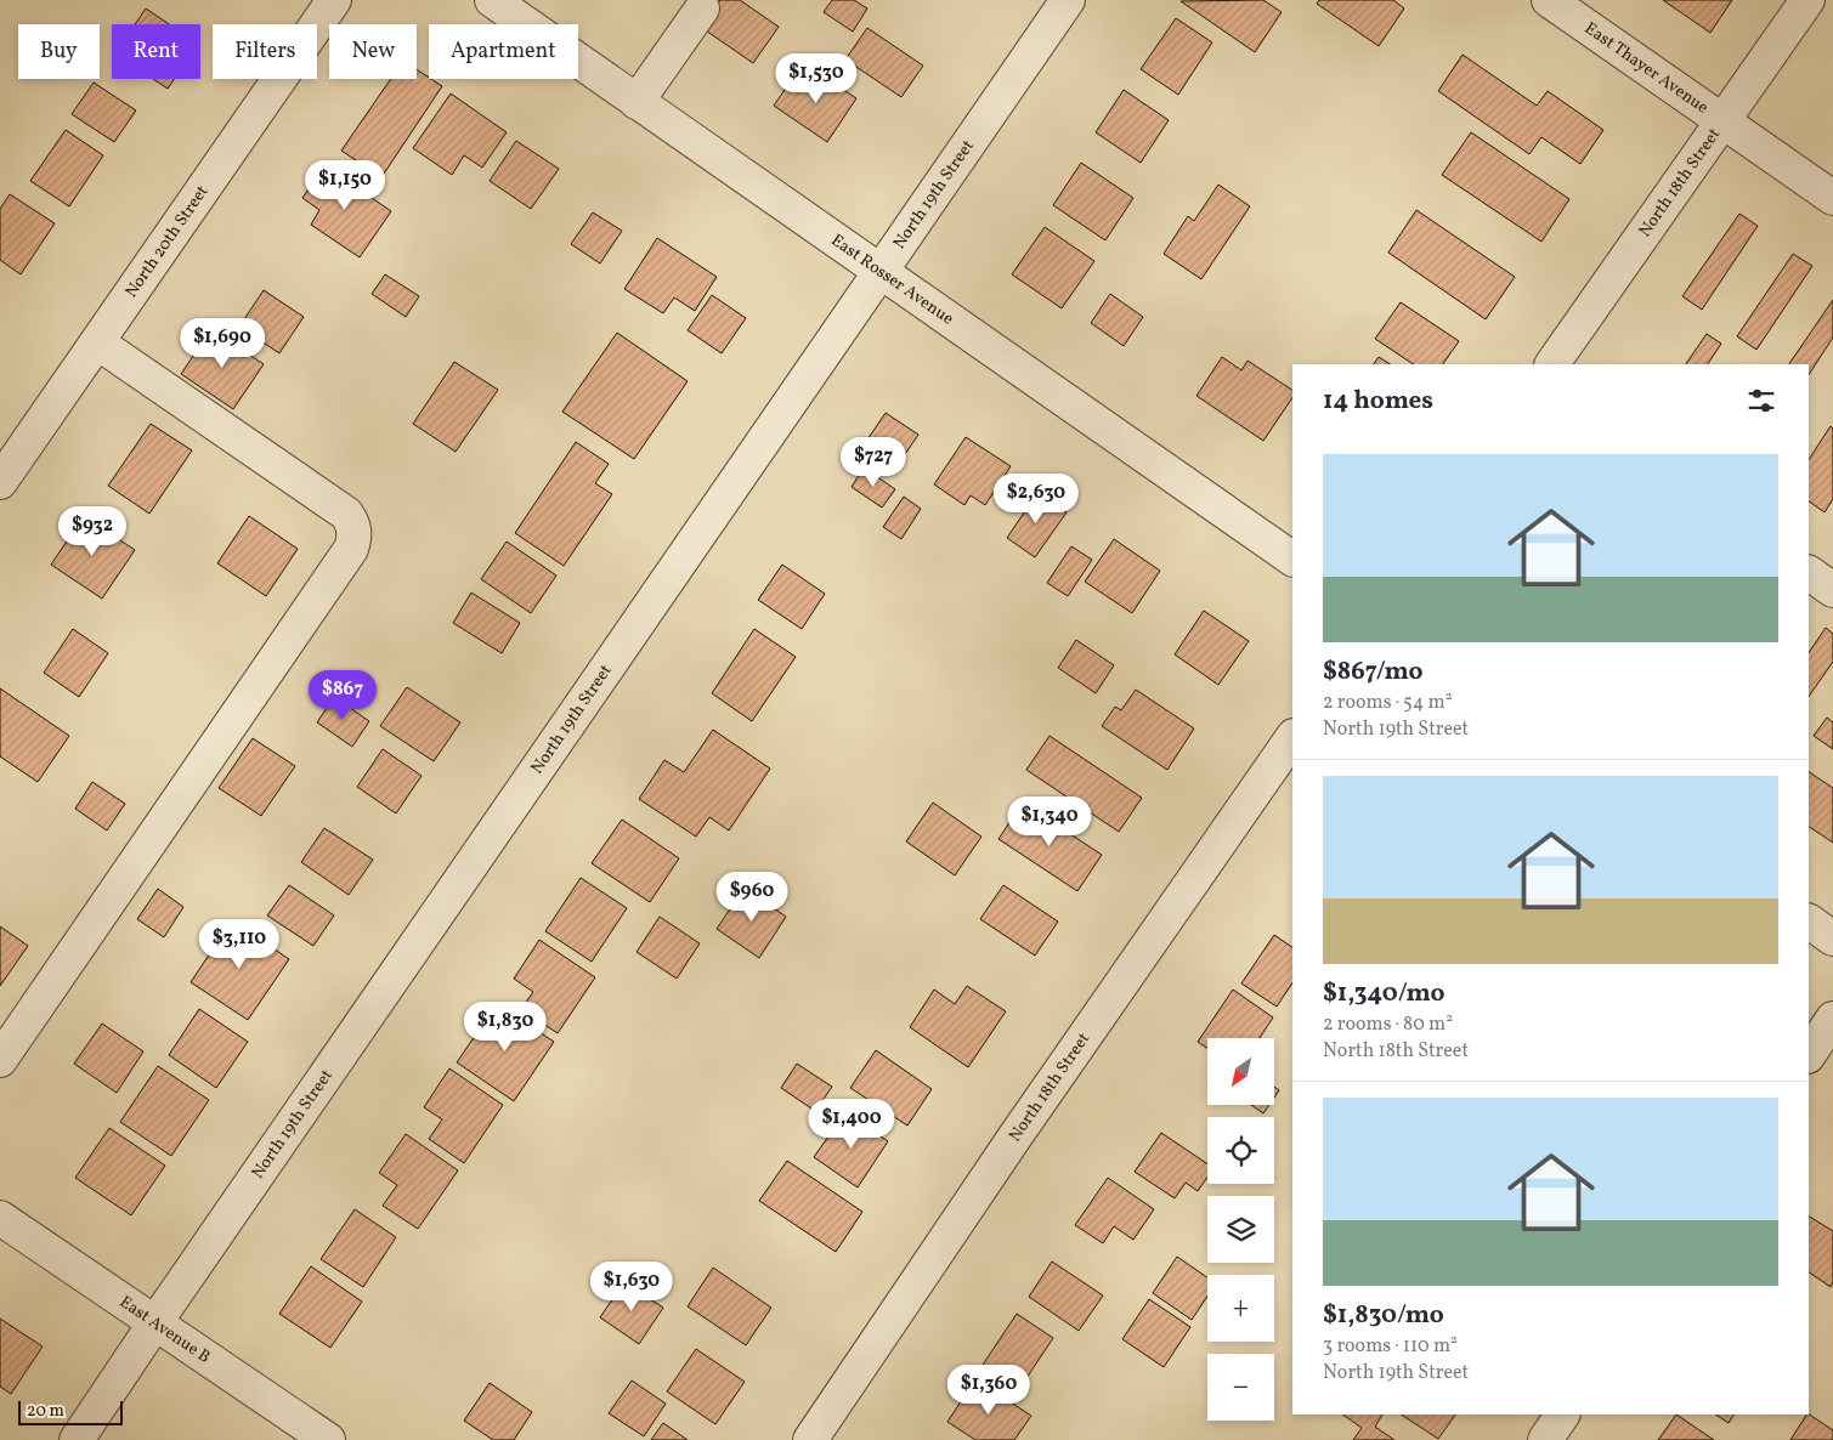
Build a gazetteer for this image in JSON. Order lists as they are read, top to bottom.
{
  "streets": {
    "street": [
      "East Thayer Avenue",
      "North 18th Street",
      "North 19th Street",
      "North 20th Street",
      "East Rosser Avenue",
      "East Avenue B"
    ]
  },
  "crossings": [
    ["East Thayer Avenue", "North 18th Street"],
    ["North 19th Street", "East Rosser Avenue"],
    ["North 19th Street", "East Avenue B"]
  ],
  "scale_bar": "20 m",
  "north": "bottom left",
  "page": {
    "chip": [
      "Buy",
      "Rent",
      "Filters",
      "New",
      "Apartment"
    ],
    "price": [
      "$1,530",
      "$1,150",
      "$1,690",
      "$727",
      "$2,630",
      "$932",
      "$867",
      "$1,340",
      "$960",
      "$3,110",
      "$1,830",
      "$1,400",
      "$1,630",
      "$1,360"
    ],
    "heading": "14 homes",
    "list": [
      {
        "name": "$867/mo",
        "note": "2 rooms · 54 m² · North 19th Street"
      },
      {
        "name": "$1,340/mo",
        "note": "2 rooms · 80 m² · North 18th Street"
      },
      {
        "name": "$1,830/mo",
        "note": "3 rooms · 110 m² · North 19th Street"
      }
    ],
    "map_buttons": ["+", "−"],
    "scale": "20 m"
  }
}
